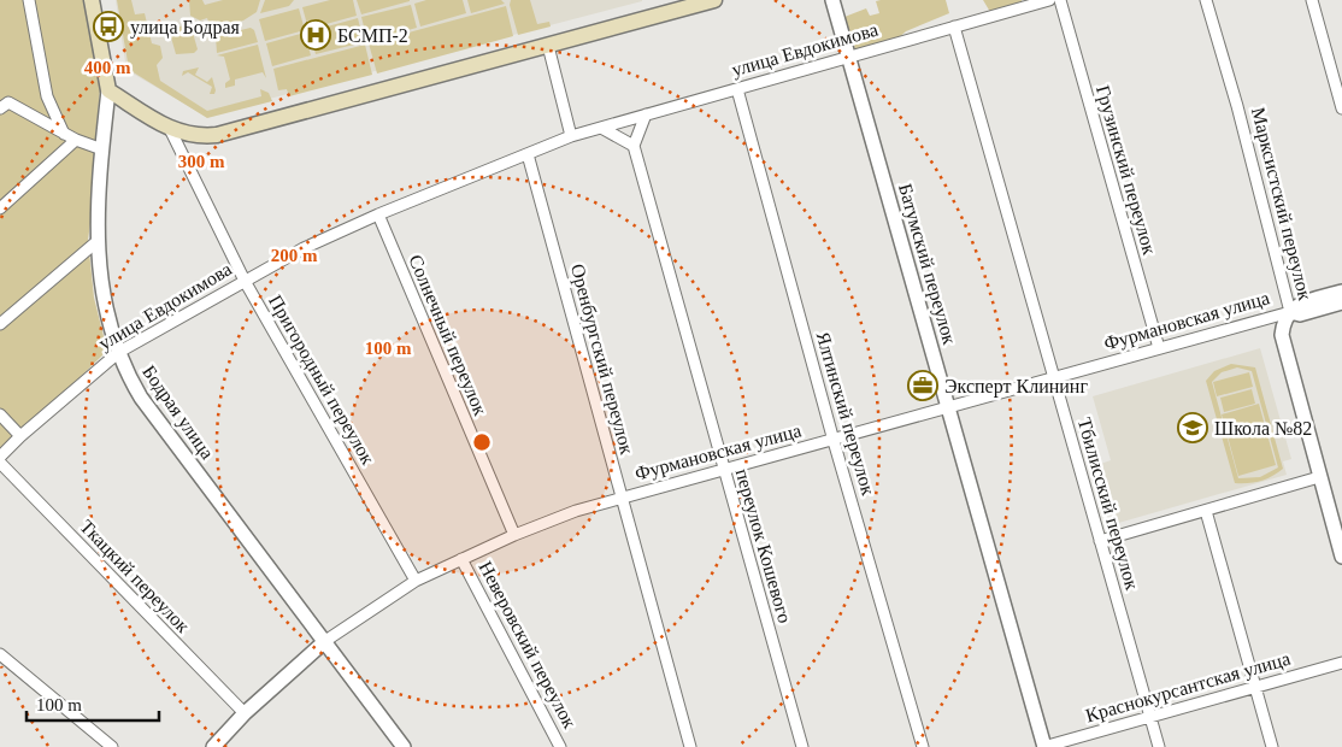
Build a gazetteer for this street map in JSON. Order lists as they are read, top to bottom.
{
  "streets": {
    "main road": ["Бодрая улица"],
    "street": [
      "улица Евдокимова",
      "Грузинский переулок",
      "Марксистский переулок",
      "Батумский переулок",
      "Фурмановская улица",
      "Солнечный переулок",
      "Оренбургский переулок",
      "Пригородный переулок",
      "Ялтинский переулок",
      "Тбилисский переулок",
      "переулок Кошевого",
      "Ткацкий переулок",
      "Неверовский переулок",
      "Краснокурсантская улица"
    ]
  },
  "crossings": [
    ["улица Евдокимова", "Батумский переулок"],
    ["улица Евдокимова", "Солнечный переулок"],
    ["улица Евдокимова", "Оренбургский переулок"],
    ["улица Евдокимова", "Пригородный переулок"],
    ["улица Евдокимова", "Бодрая улица"],
    ["улица Евдокимова", "Ялтинский переулок"],
    ["улица Евдокимова", "Тбилисский переулок"],
    ["Грузинский переулок", "Фурмановская улица"],
    ["Марксистский переулок", "Фурмановская улица"],
    ["Батумский переулок", "Фурмановская улица"],
    ["Батумский переулок", "Краснокурсантская улица"],
    ["Фурмановская улица", "Солнечный переулок"],
    ["Фурмановская улица", "Оренбургский переулок"],
    ["Фурмановская улица", "Пригородный переулок"],
    ["Фурмановская улица", "Бодрая улица"],
    ["Фурмановская улица", "Ялтинский переулок"],
    ["Фурмановская улица", "Тбилисский переулок"],
    ["Фурмановская улица", "переулок Кошевого"],
    ["Фурмановская улица", "Ткацкий переулок"],
    ["Фурмановская улица", "Неверовский переулок"],
    ["Тбилисский переулок", "Краснокурсантская улица"]
  ],
  "places": {
    "bus stop": ["улица Бодрая"],
    "hospital": ["БСМП-2"],
    "office": ["Эксперт Клининг"],
    "school or university": ["Школа №82"]
  },
  "scale_bar": "100 m",
  "rings": [
    "400 m",
    "300 m",
    "200 m",
    "100 m"
  ]
}
